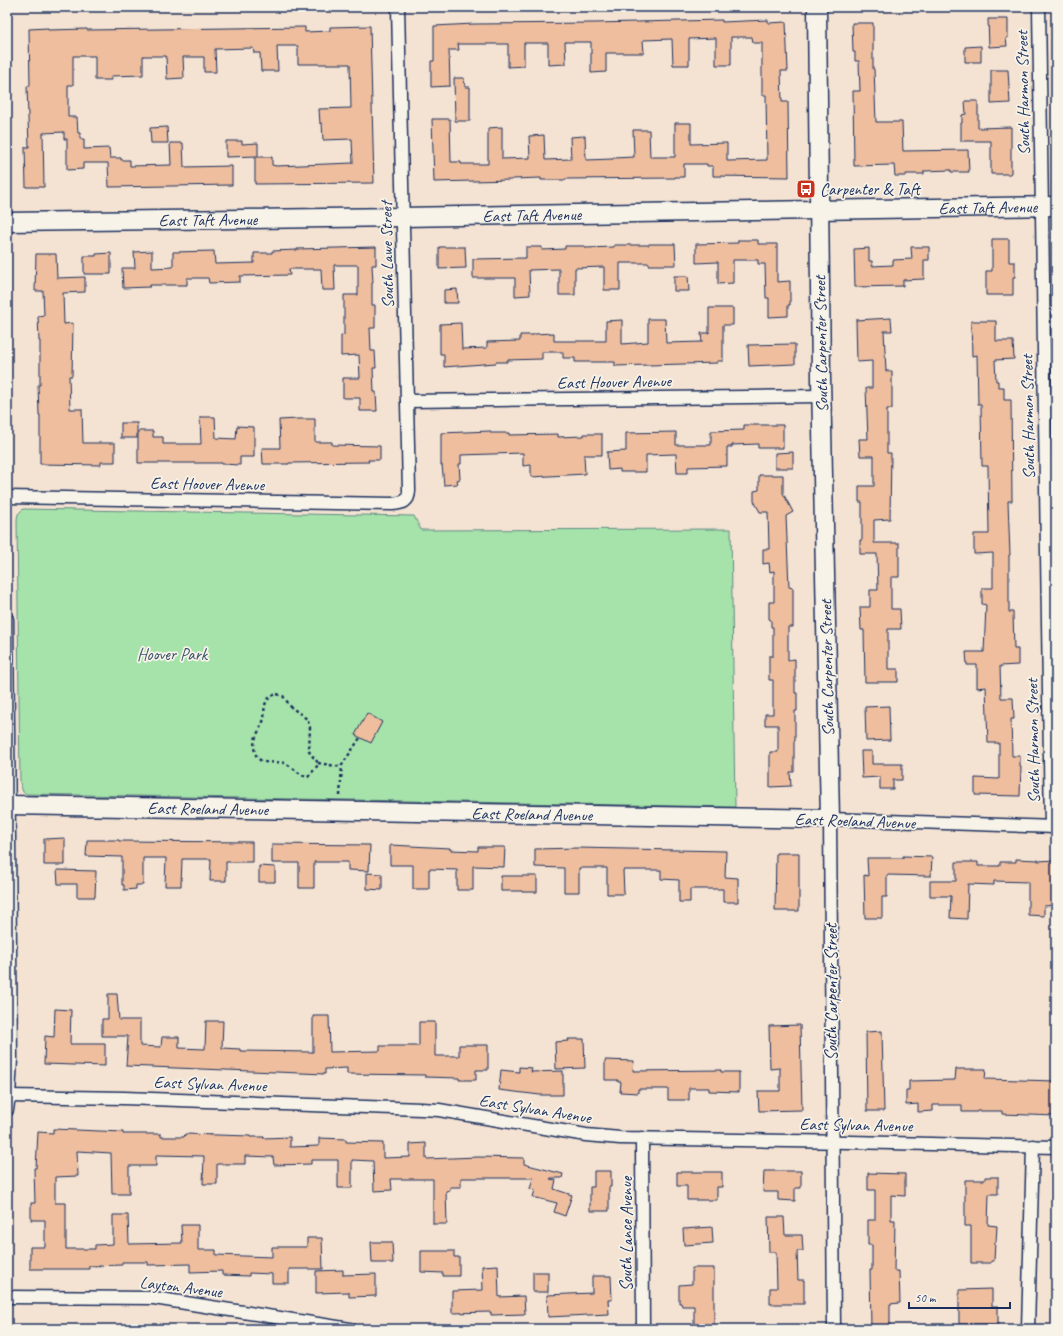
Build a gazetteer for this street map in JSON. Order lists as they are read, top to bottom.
{
  "streets": {
    "street": [
      "South Harmon Street",
      "East Taft Avenue",
      "South Lawe Street",
      "South Carpenter Street",
      "East Hoover Avenue",
      "East Roeland Avenue",
      "East Sylvan Avenue",
      "South Lance Avenue",
      "Layton Avenue"
    ]
  },
  "crossings": [
    ["South Harmon Street", "East Taft Avenue"],
    ["South Harmon Street", "East Roeland Avenue"],
    ["East Taft Avenue", "South Lawe Street"],
    ["East Taft Avenue", "South Carpenter Street"],
    ["South Lawe Street", "East Hoover Avenue"],
    ["South Carpenter Street", "East Hoover Avenue"],
    ["South Carpenter Street", "East Roeland Avenue"],
    ["South Carpenter Street", "East Sylvan Avenue"],
    ["East Sylvan Avenue", "South Lance Avenue"]
  ],
  "parks": ["Hoover Park"],
  "places": {
    "bus stop": ["Carpenter & Taft"]
  },
  "scale_bar": "50 m"
}
